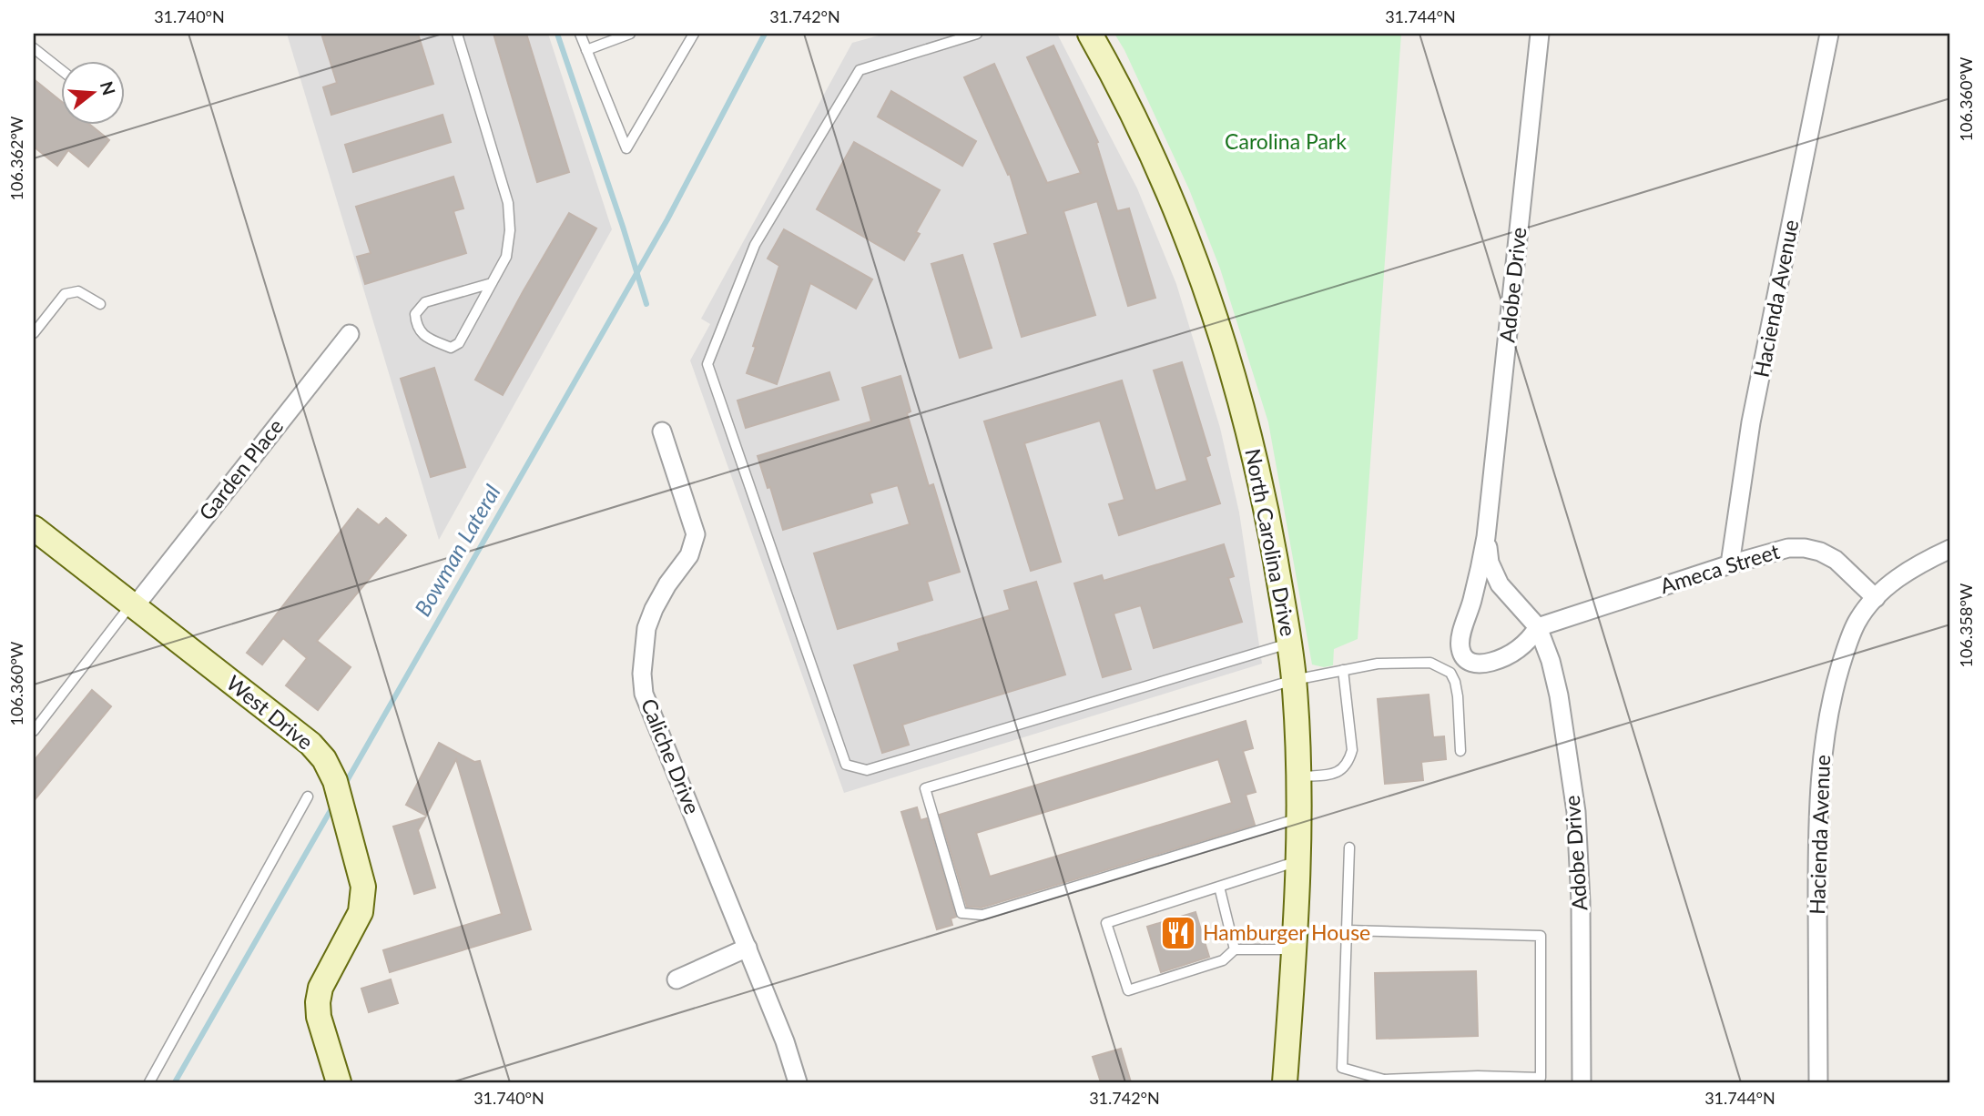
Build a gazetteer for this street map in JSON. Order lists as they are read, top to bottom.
{
  "streets": {
    "main road": ["North Carolina Drive", "West Drive"],
    "street": [
      "Adobe Drive",
      "Hacienda Avenue",
      "Garden Place",
      "Ameca Street",
      "Caliche Drive"
    ]
  },
  "crossings": [
    ["Adobe Drive", "Ameca Street"],
    ["Hacienda Avenue", "Ameca Street"],
    ["Garden Place", "West Drive"]
  ],
  "water": ["Bowman Lateral"],
  "parks": ["Carolina Park"],
  "places": {
    "restaurant": ["Hamburger House"]
  },
  "north": "right",
  "coordinates": [
    "31.740°N",
    "31.742°N",
    "31.744°N",
    "106.360°W",
    "106.362°W",
    "106.358°W"
  ]
}
